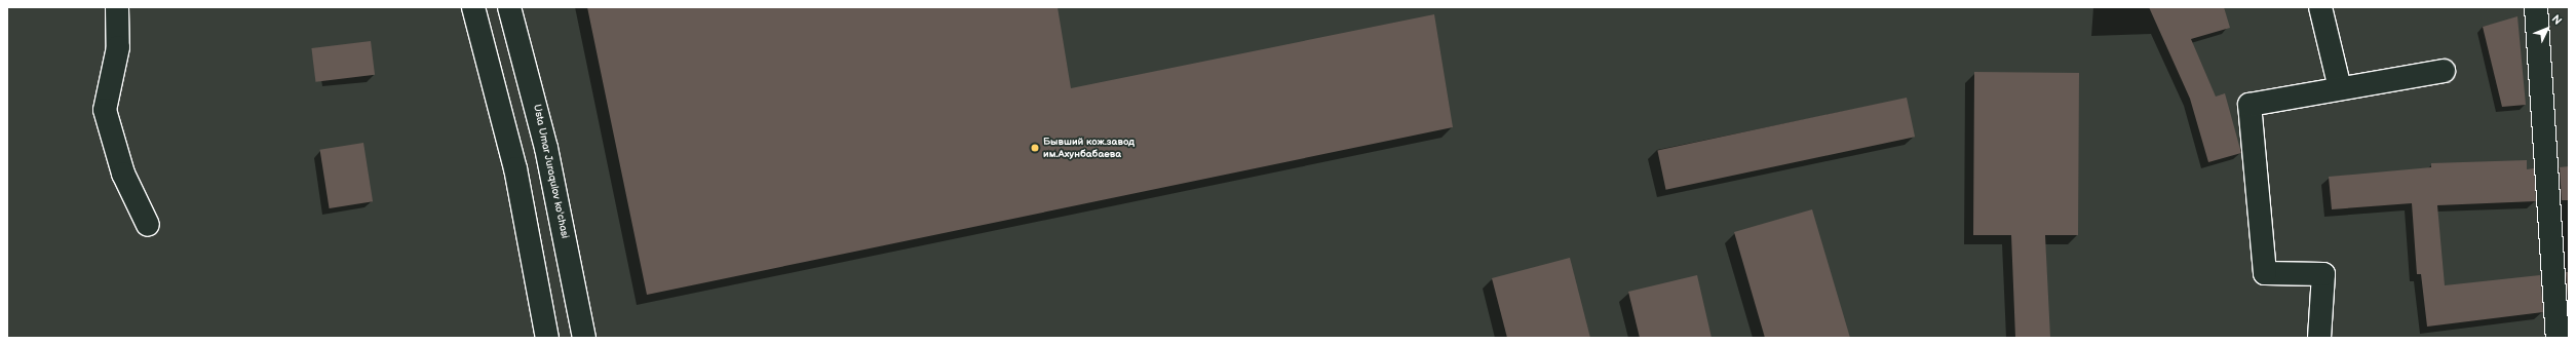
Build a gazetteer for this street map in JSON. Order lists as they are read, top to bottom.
{
  "streets": {
    "street": ["Usta Umar Juraqulov ko'chasi"]
  },
  "places": ["Бывший кож.завод им.Ахунбабаева"],
  "north": "top right"
}
